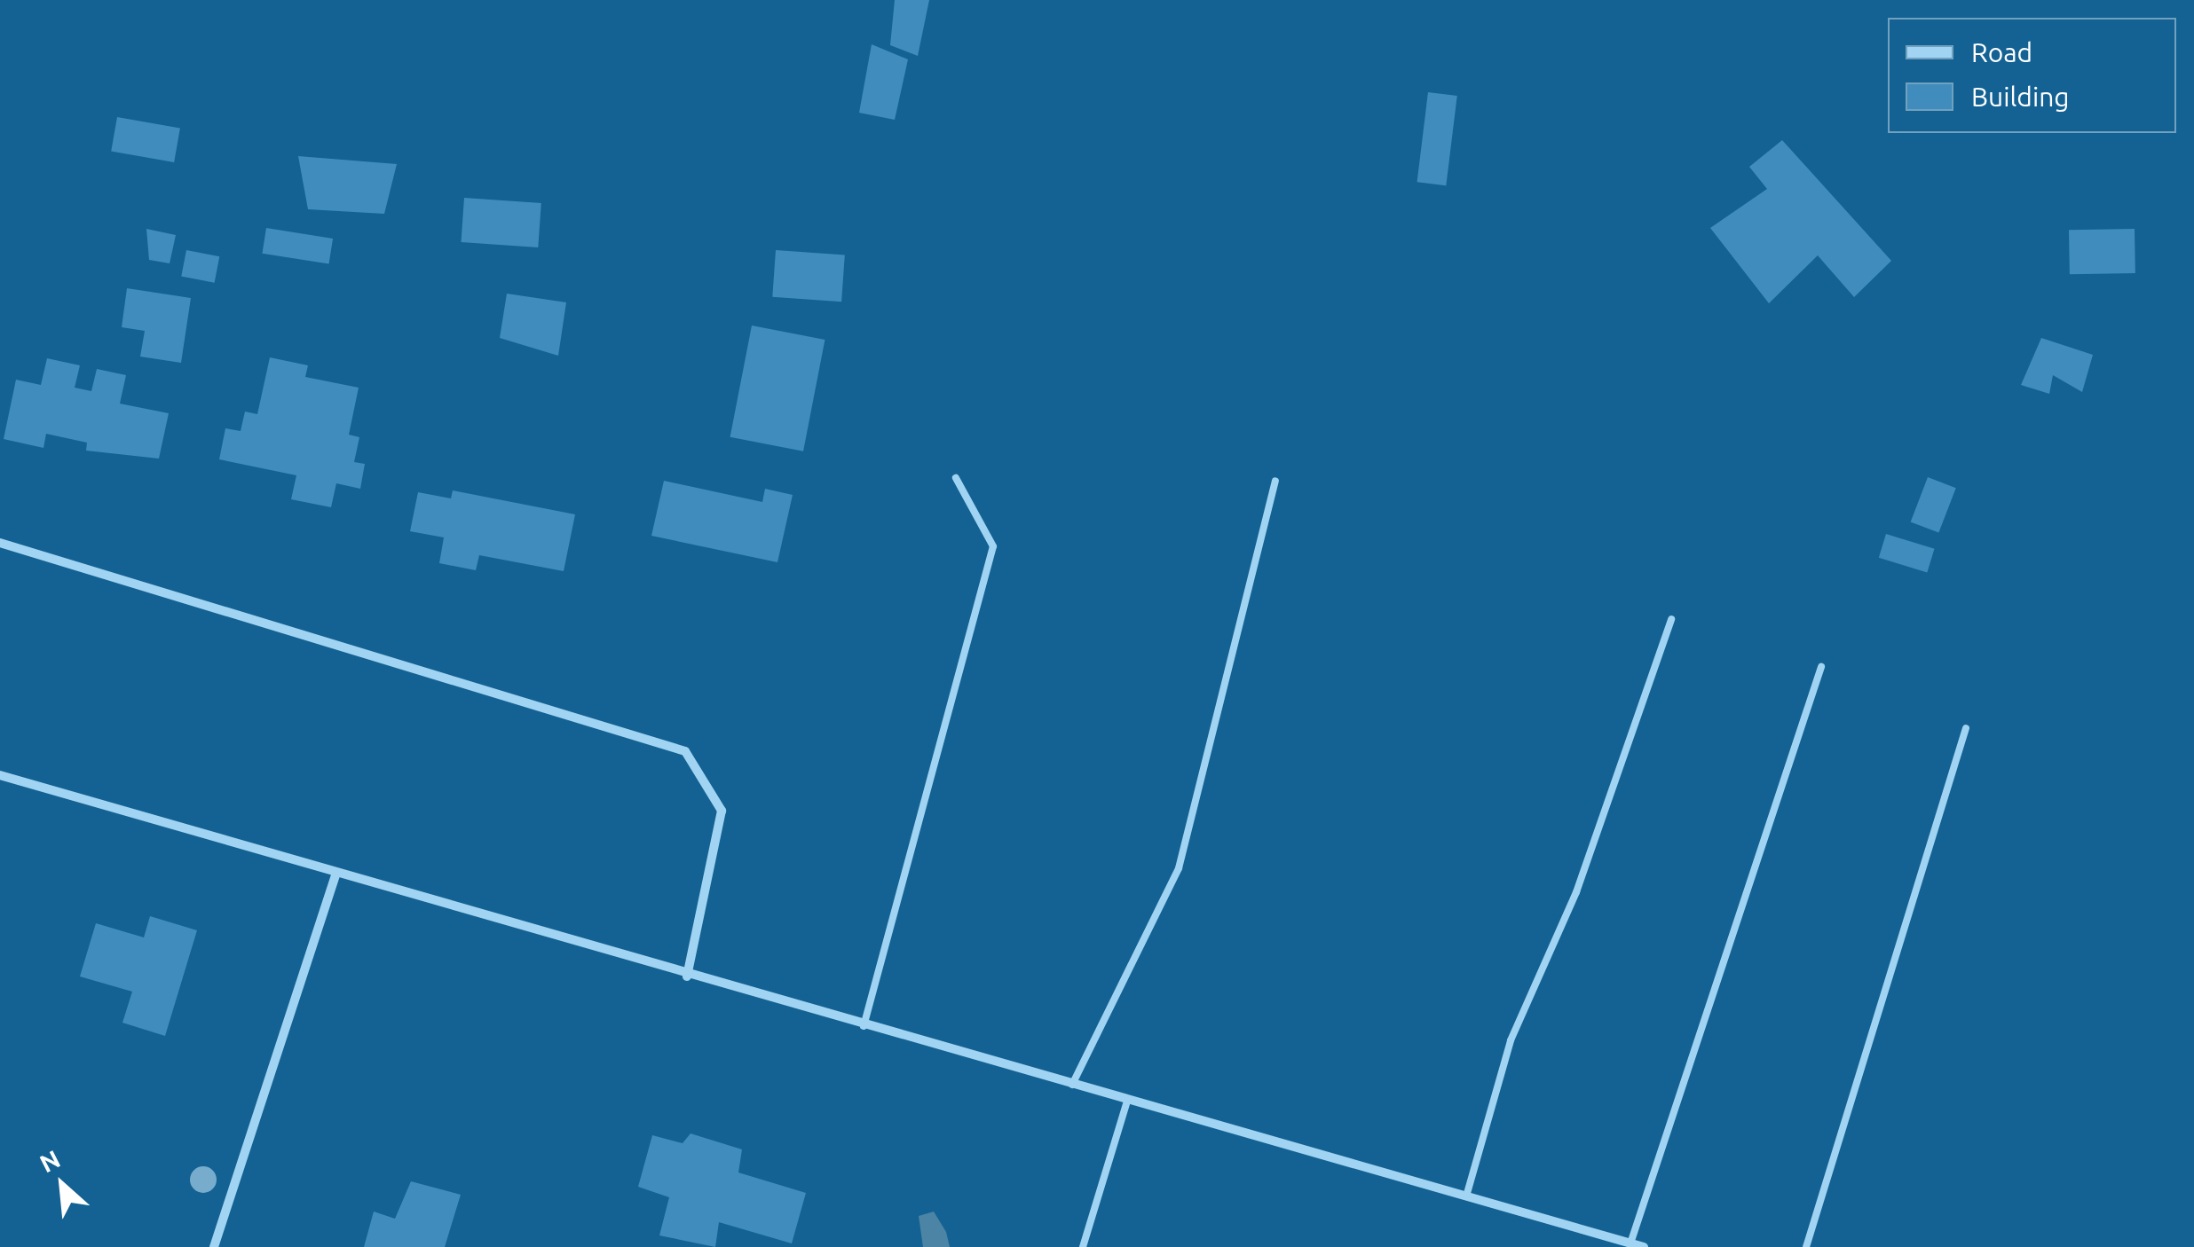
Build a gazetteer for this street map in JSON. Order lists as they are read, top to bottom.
{
  "legend": ["Road", "Building"],
  "north": "top left"
}
